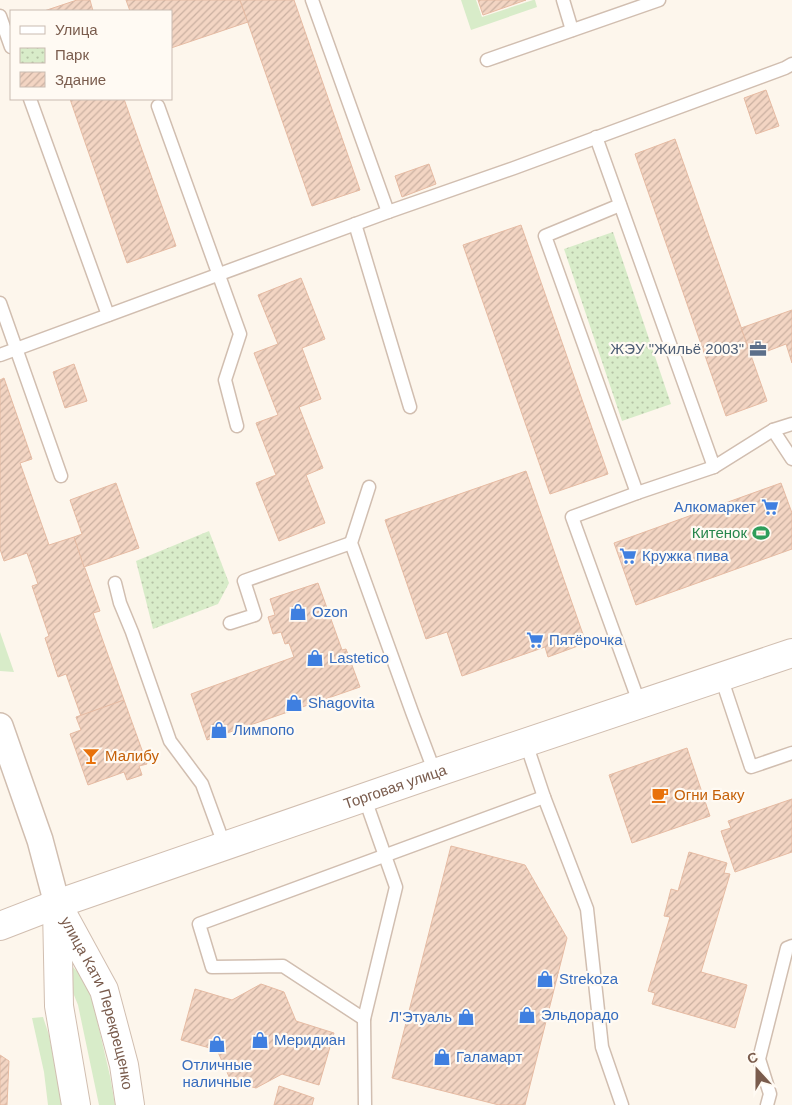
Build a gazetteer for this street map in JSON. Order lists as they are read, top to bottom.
{
  "streets": {
    "street": ["Торговая улица", "улица Кати Перекрещенко"]
  },
  "crossings": [
    ["Торговая улица", "улица Кати Перекрещенко"]
  ],
  "places": {
    "office": ["ЖЭУ \"Жильё 2003\""],
    "supermarket": ["Алкомаркет", "Кружка пива", "Пятёрочка"],
    "sports": ["Китенок"],
    "shop": [
      "Ozon",
      "Lastetico",
      "Shagovita",
      "Лимпопо",
      "Strekoza",
      "Эльдорадо",
      "Л'Этуаль",
      "Меридиан",
      "Отличные наличные",
      "Галамарт"
    ],
    "bar": ["Малибу"],
    "cafe": ["Огни Баку"]
  },
  "legend": ["Улица", "Парк", "Здание"],
  "north": "top"
}
